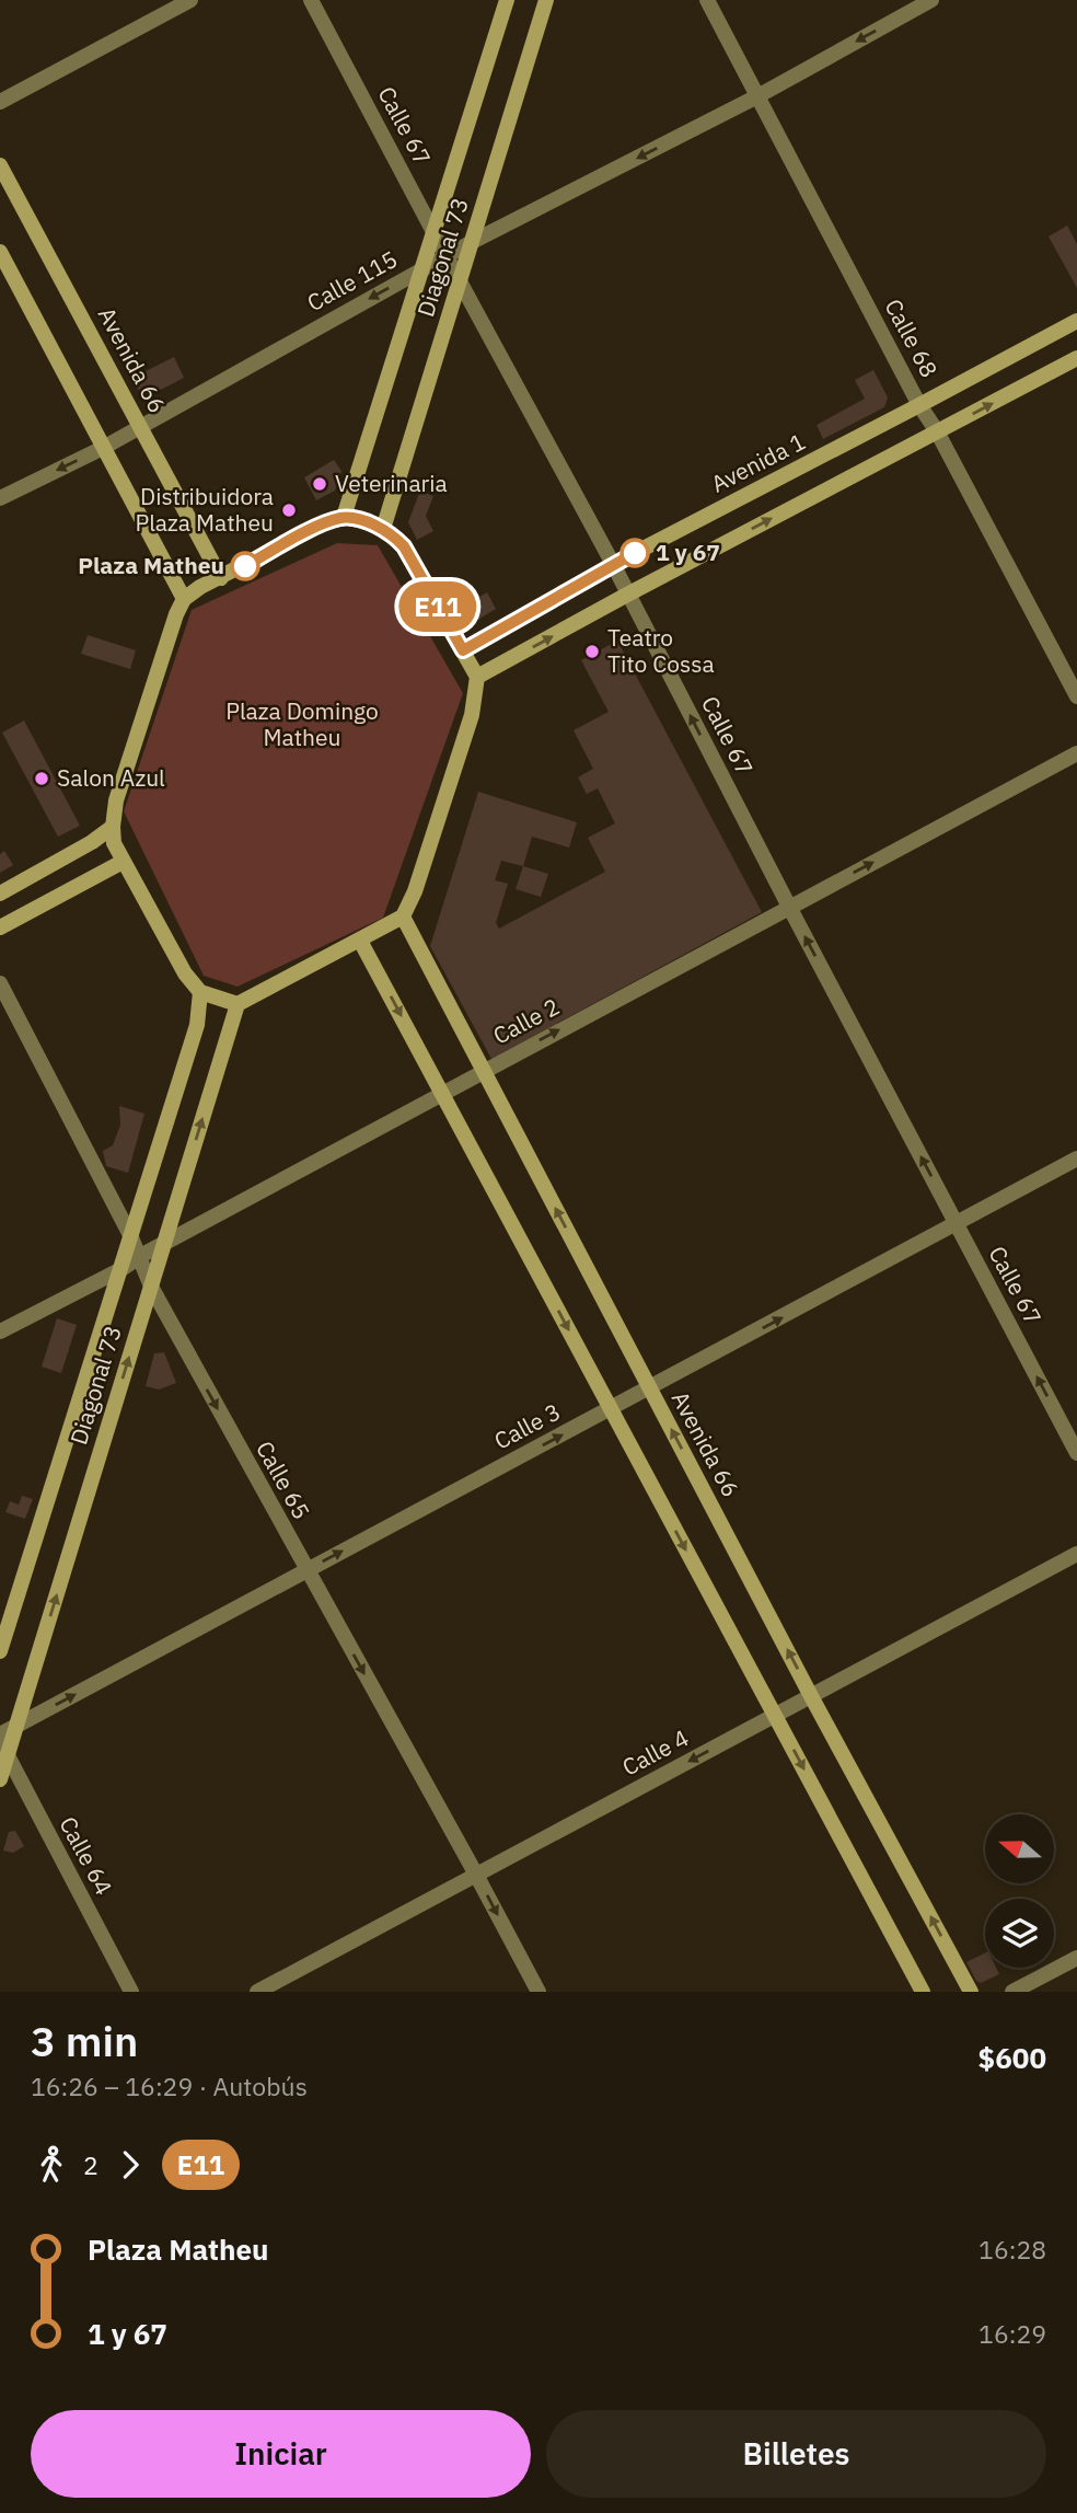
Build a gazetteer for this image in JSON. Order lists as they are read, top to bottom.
{
  "streets": {
    "main road": ["Diagonal 73", "Avenida 66", "Avenida 1"],
    "street": [
      "Calle 67",
      "Calle 115",
      "Calle 68",
      "Calle 2",
      "Calle 3",
      "Calle 65",
      "Calle 4",
      "Calle 64"
    ]
  },
  "crossings": [
    ["Calle 67", "Diagonal 73"],
    ["Calle 67", "Calle 115"],
    ["Calle 67", "Avenida 1"],
    ["Calle 67", "Calle 2"],
    ["Calle 67", "Calle 3"],
    ["Diagonal 73", "Calle 115"],
    ["Diagonal 73", "Calle 2"],
    ["Diagonal 73", "Calle 3"],
    ["Diagonal 73", "Calle 65"],
    ["Diagonal 73", "Calle 64"],
    ["Calle 115", "Calle 68"],
    ["Calle 115", "Avenida 66"],
    ["Calle 68", "Avenida 1"],
    ["Avenida 66", "Calle 2"],
    ["Avenida 66", "Calle 3"],
    ["Avenida 66", "Calle 4"],
    ["Calle 2", "Calle 65"],
    ["Calle 3", "Calle 65"],
    ["Calle 65", "Calle 4"]
  ],
  "one_way": [
    "Calle 67",
    "Calle 115",
    "Calle 2",
    "Calle 3",
    "Calle 65",
    "Calle 4"
  ],
  "parks": ["Plaza Domingo Matheu"],
  "places": [
    "Veterinaria",
    "Distribuidora Plaza Matheu",
    "1 y 67",
    "Plaza Matheu",
    "Teatro Tito Cossa",
    "Salon Azul"
  ],
  "lines": ["bus line E11"],
  "north": "left",
  "page": {
    "on_map": "E11",
    "heading": ["3 min", "16:26 – 16:29 · Autobús", "$600"],
    "legs": ["2", "E11"],
    "list": [
      {
        "name": "Plaza Matheu",
        "value": "16:28"
      },
      {
        "name": "1 y 67",
        "value": "16:29"
      }
    ],
    "buttons": ["Iniciar", "Billetes"]
  }
}
